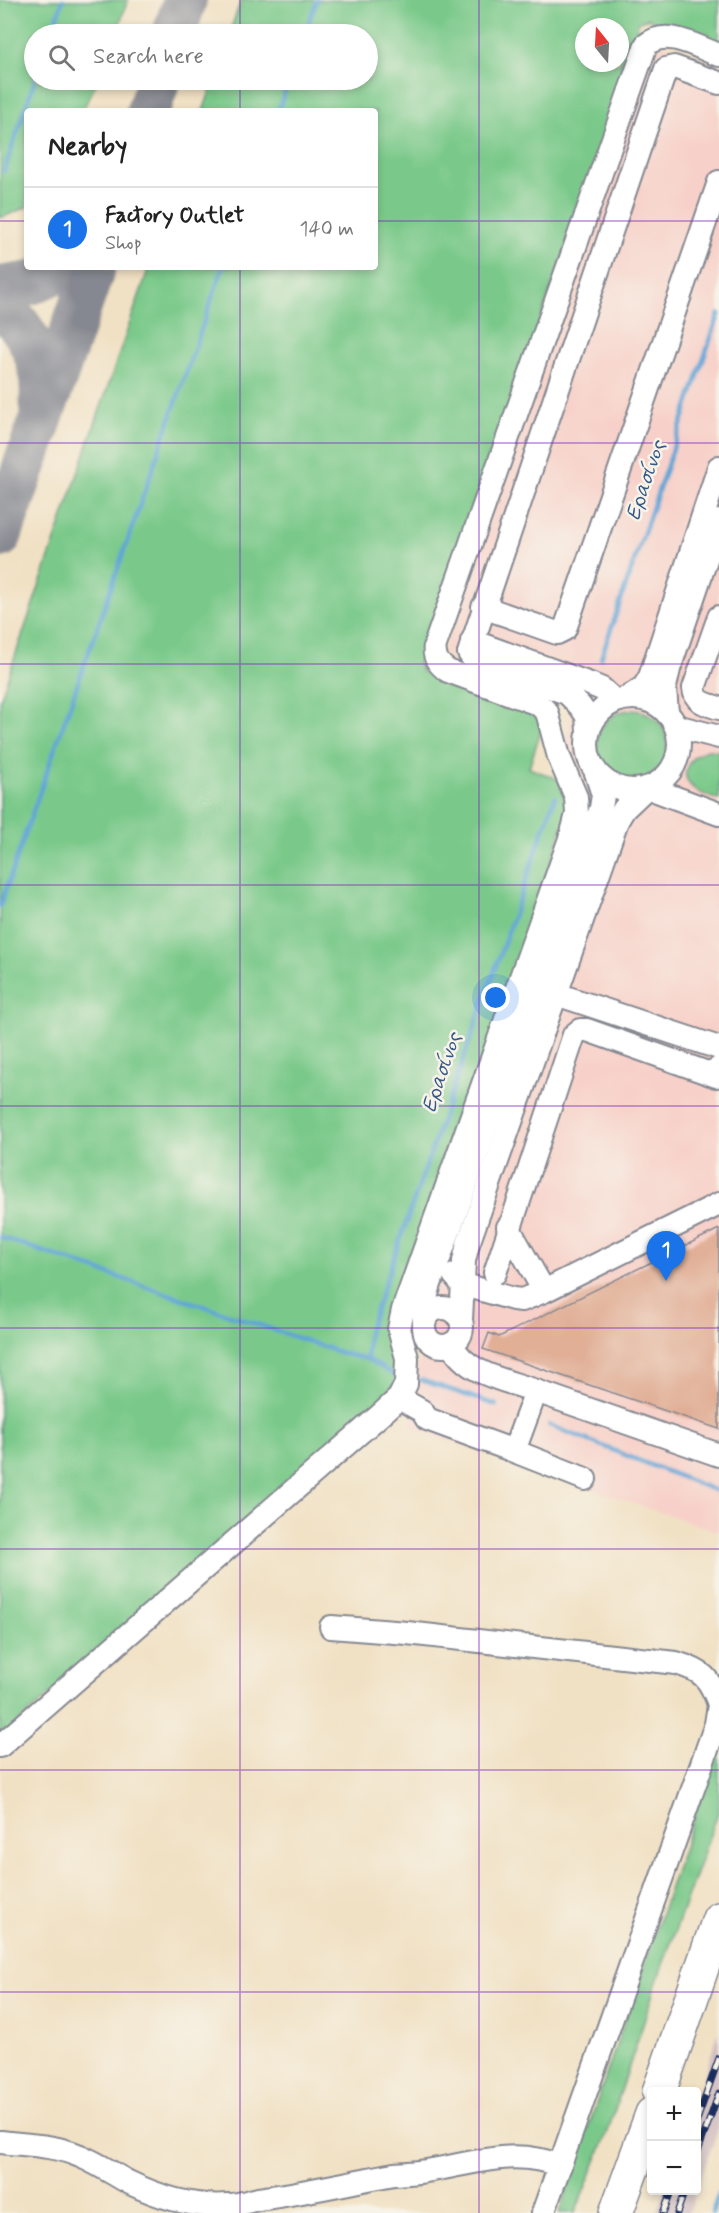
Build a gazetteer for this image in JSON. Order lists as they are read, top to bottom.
{
  "water": ["Ερασίνος"],
  "north": "top",
  "page": {
    "search": "Search here",
    "heading": "Nearby",
    "list": [
      {
        "mark": "1",
        "name": "Factory Outlet",
        "note": "Shop",
        "value": "140 m"
      }
    ],
    "pins": "1",
    "map_buttons": ["+", "−"]
  }
}
